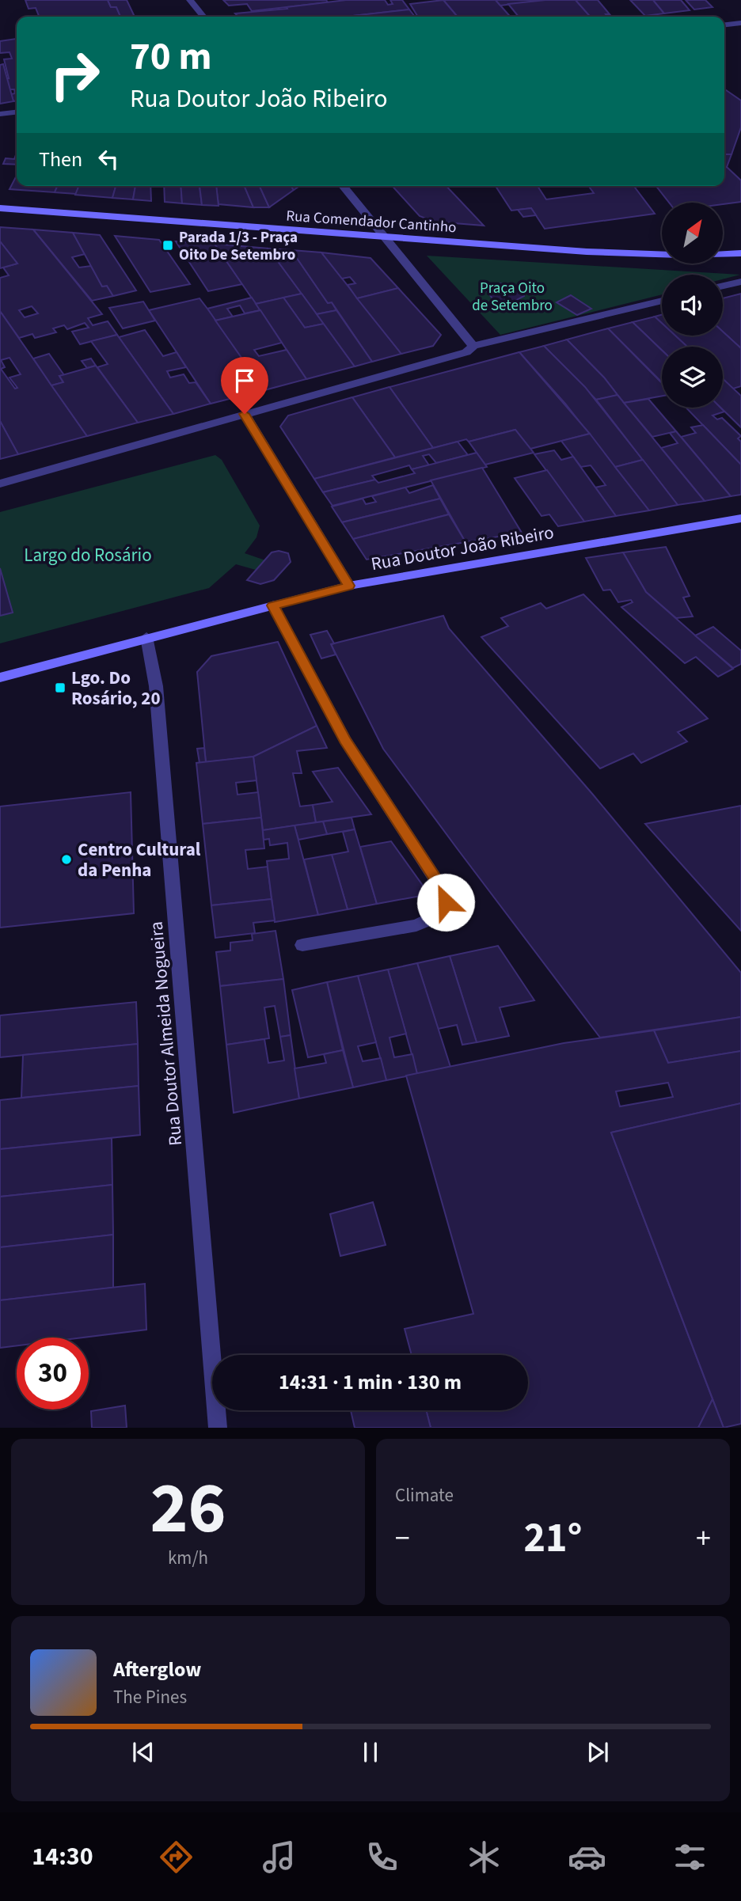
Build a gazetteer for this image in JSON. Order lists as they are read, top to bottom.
{
  "streets": {
    "main road": ["Rua Comendador Cantinho", "Rua Doutor João Ribeiro"],
    "street": ["Rua Doutor Almeida Nogueira"]
  },
  "crossings": [
    ["Rua Doutor João Ribeiro", "Rua Doutor Almeida Nogueira"]
  ],
  "parks": ["Praça Oito de Setembro", "Largo do Rosário"],
  "places": {
    "transit": ["Parada 1/3 - Praça Oito De Setembro", "Lgo. Do Rosário, 20"],
    "other": ["Centro Cultural da Penha"]
  },
  "north": "top right",
  "page": {
    "turn": ["70 m", "Rua Doutor João Ribeiro"],
    "then": "Then",
    "limit": "30",
    "trip": "14:31 · 1 min · 130 m",
    "tile": [
      ["26", "km/h"],
      "Climate"
    ],
    "heat": ["−", "21°", "+"],
    "song": ["Afterglow", "The Pines"],
    "tabs": "14:30"
  }
}
